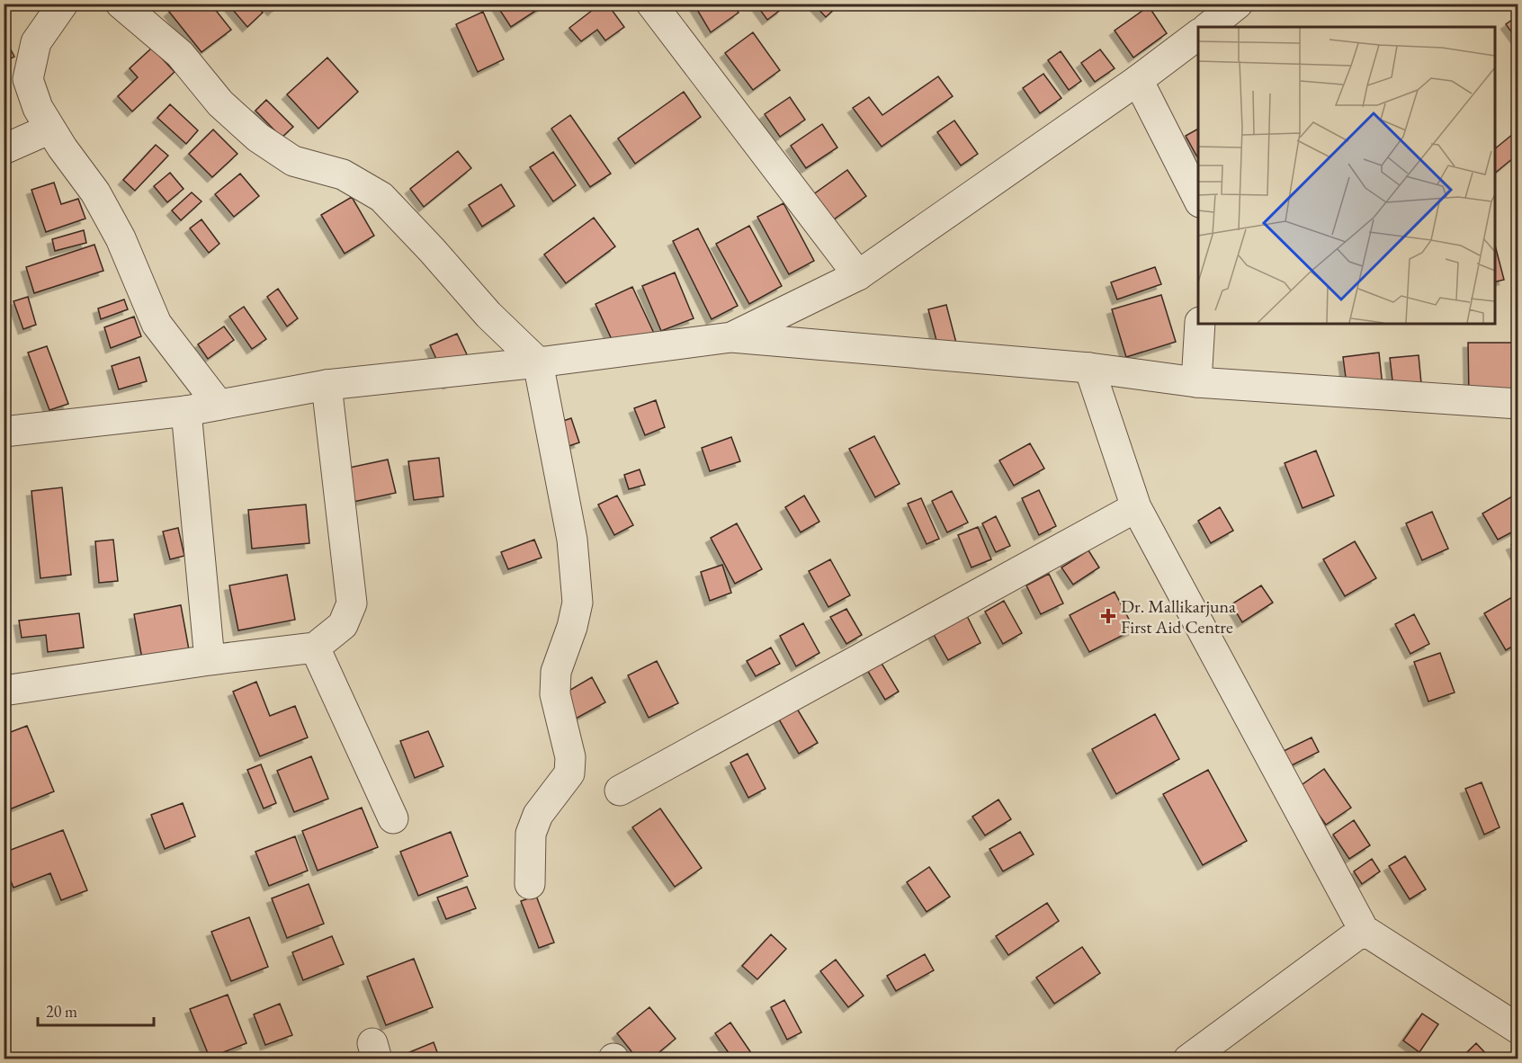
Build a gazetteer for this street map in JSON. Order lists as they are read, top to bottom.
{
  "places": {
    "health": ["Dr. Mallikarjuna First Aid Centre"]
  },
  "scale_bar": "20 m"
}
